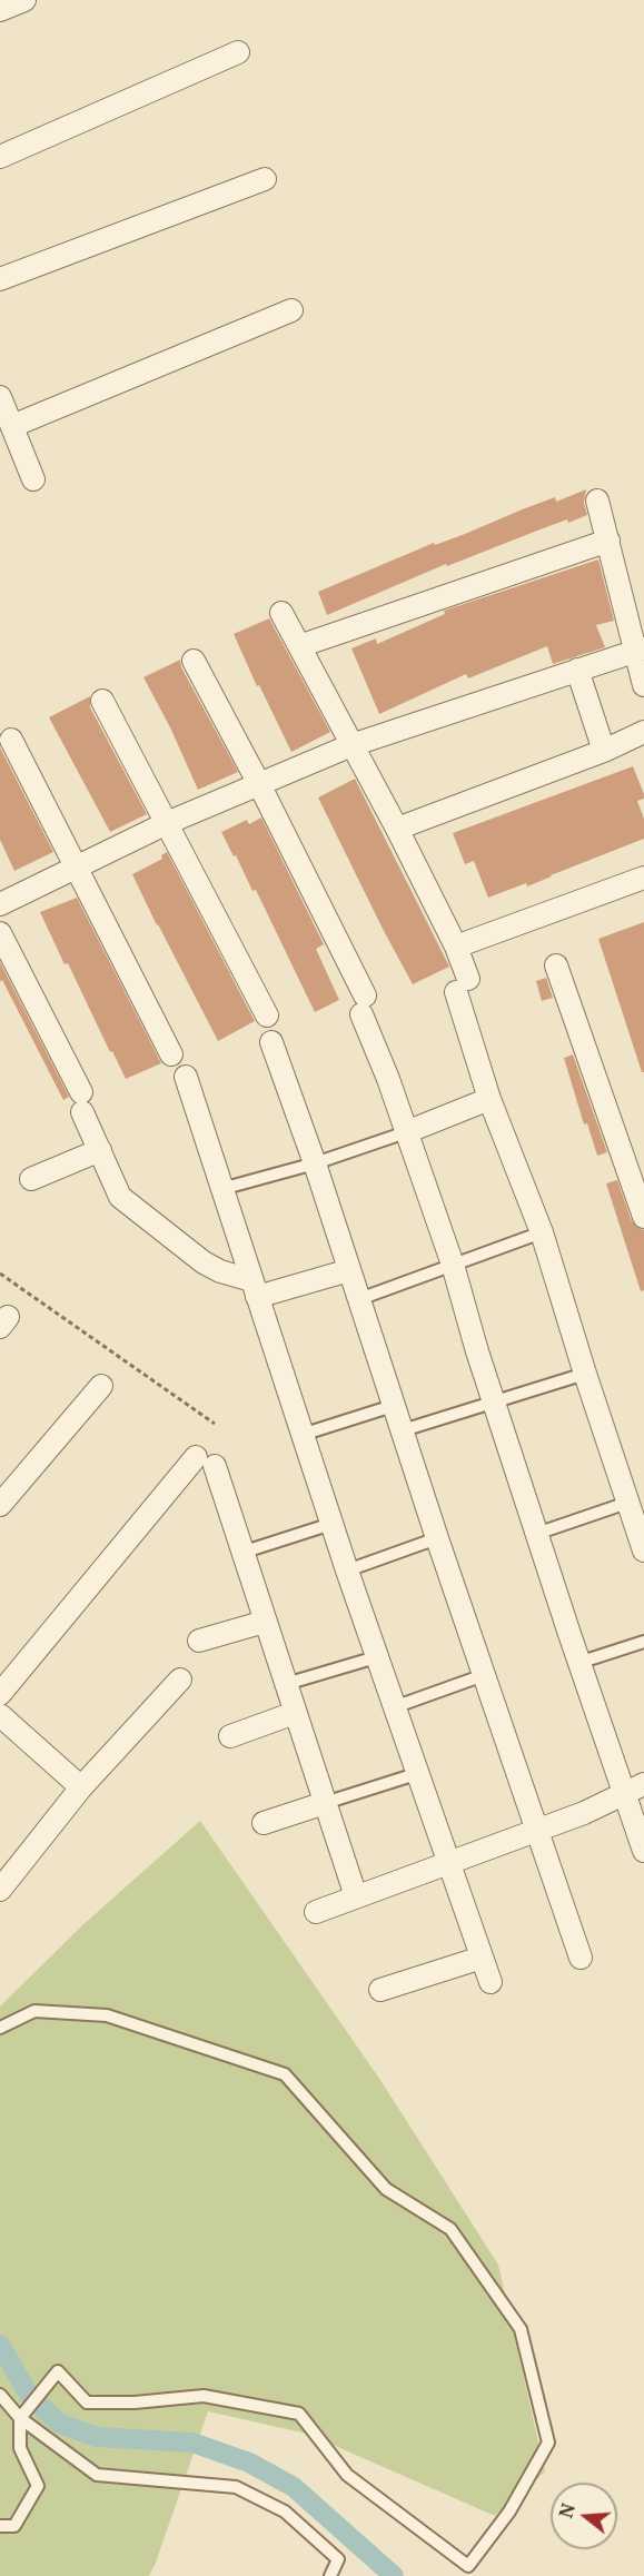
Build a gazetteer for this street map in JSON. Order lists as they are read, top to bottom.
{
  "north": "left"
}
